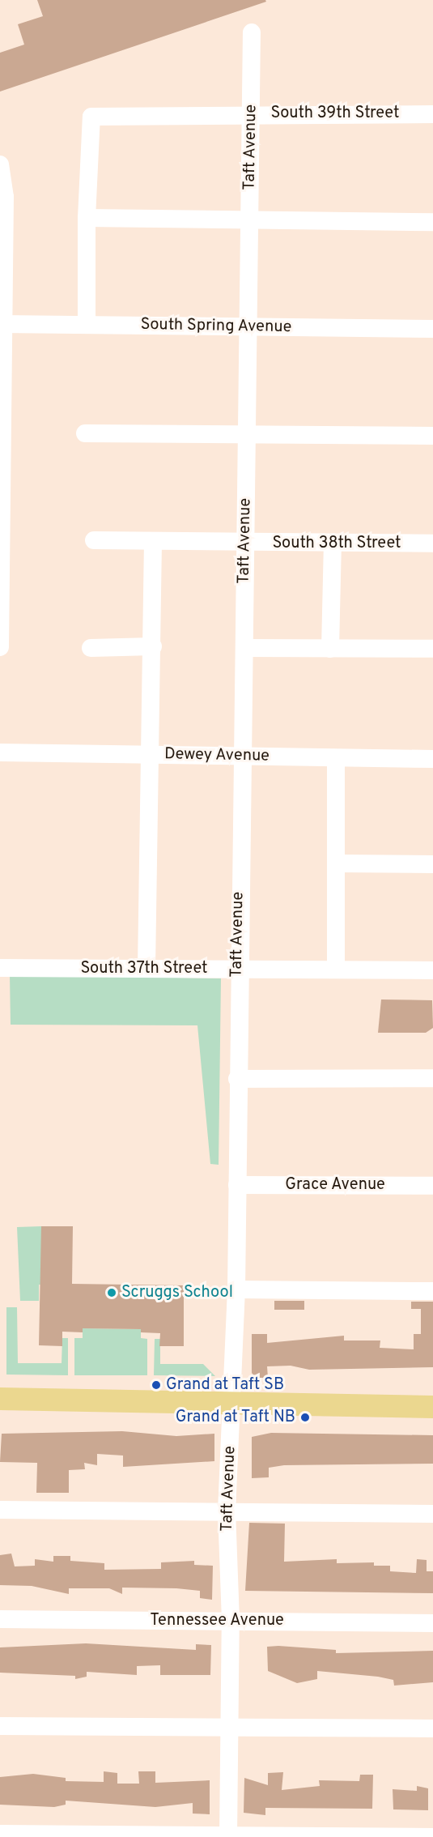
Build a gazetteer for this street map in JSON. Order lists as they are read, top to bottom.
{
  "streets": {
    "street": [
      "South 39th Street",
      "Taft Avenue",
      "South Spring Avenue",
      "South 38th Street",
      "Dewey Avenue",
      "South 37th Street",
      "Grace Avenue",
      "Tennessee Avenue"
    ]
  },
  "crossings": [
    ["South 39th Street", "Taft Avenue"],
    ["Taft Avenue", "South Spring Avenue"],
    ["Taft Avenue", "South 38th Street"],
    ["Taft Avenue", "Dewey Avenue"],
    ["Taft Avenue", "South 37th Street"],
    ["Taft Avenue", "Grace Avenue"],
    ["Taft Avenue", "Tennessee Avenue"]
  ],
  "places": ["Scruggs School", "Grand at Taft SB", "Grand at Taft NB"]
}
